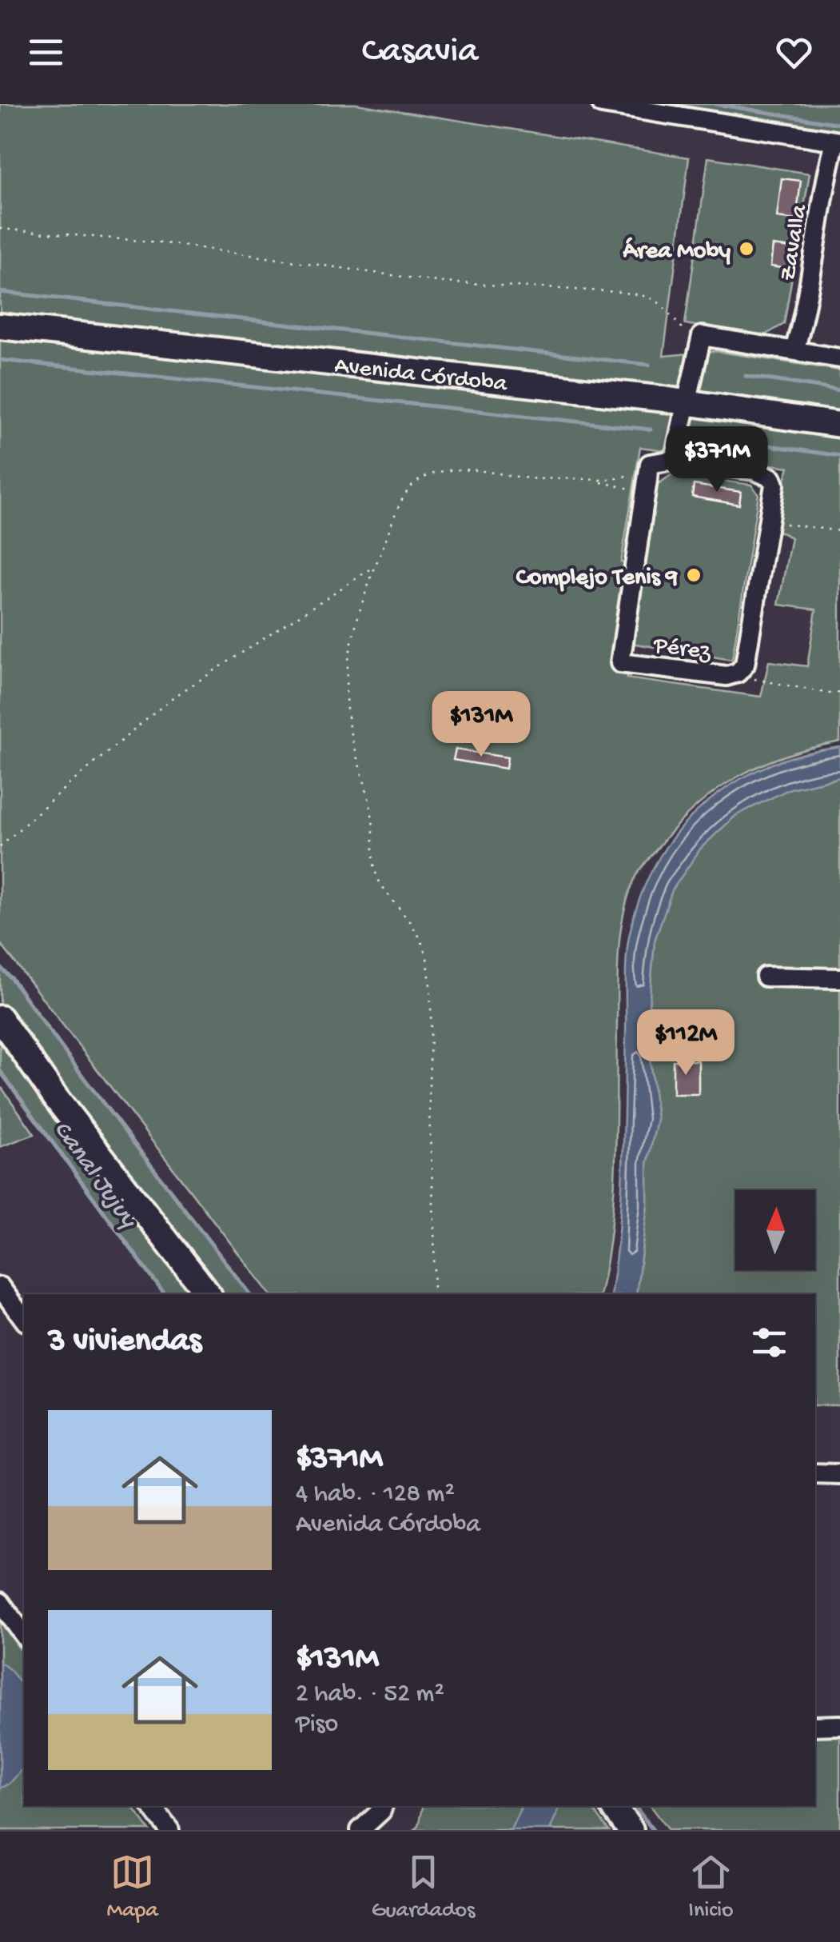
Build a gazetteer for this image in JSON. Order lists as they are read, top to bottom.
{
  "streets": {
    "main road": ["Avenida Córdoba"],
    "street": ["Zavalla", "Pérez"]
  },
  "water": ["Canal Jujuy"],
  "places": ["Área Moby", "Complejo Tenis 9"],
  "north": "top",
  "page": {
    "header": "Casavia",
    "price": ["$371M", "$131M", "$112M"],
    "heading": "3 viviendas",
    "list": [
      {
        "name": "$371M",
        "note": "4 hab. · 128 m² · Avenida Córdoba"
      },
      {
        "name": "$131M",
        "note": "2 hab. · 52 m² · Piso"
      }
    ],
    "tabs": ["Mapa", "Guardados", "Inicio"]
  }
}
